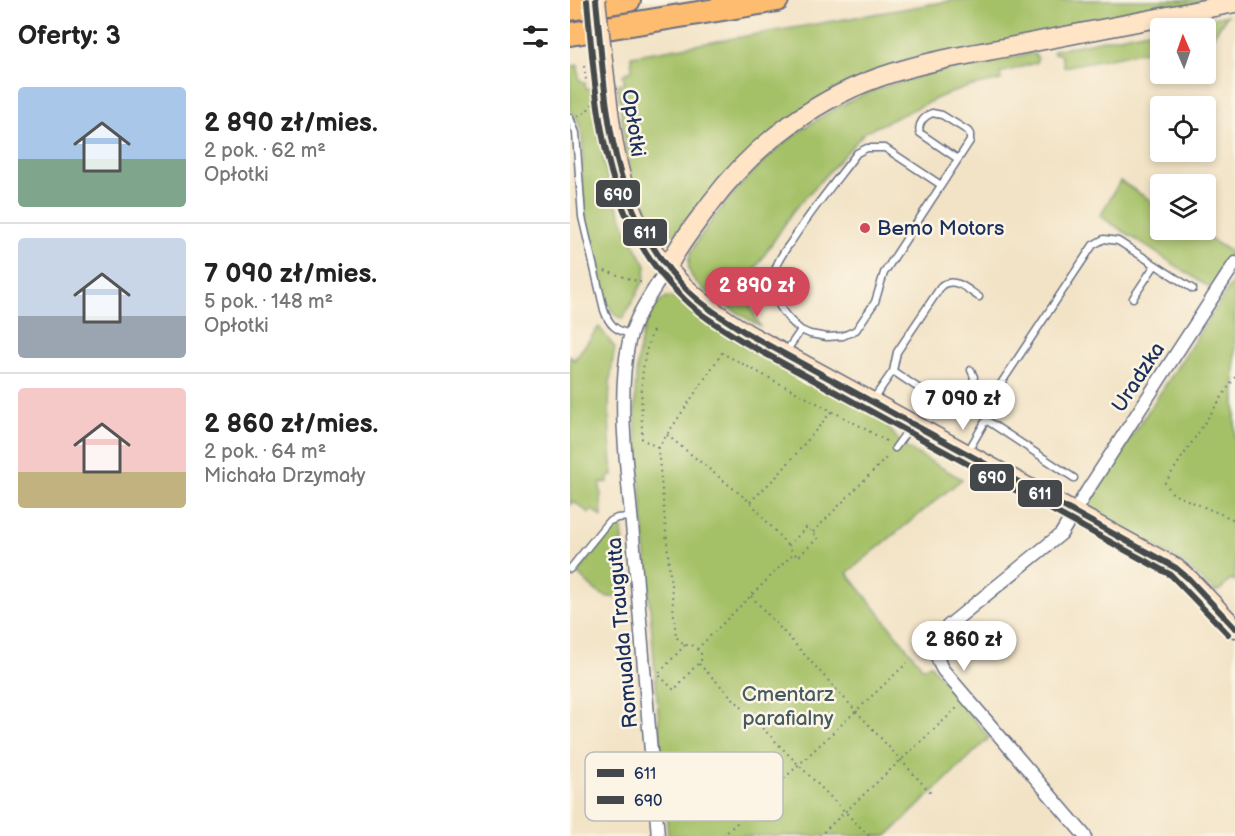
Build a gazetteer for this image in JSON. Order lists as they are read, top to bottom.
{
  "streets": {
    "street": ["Opłotki", "Uradzka", "Romualda Traugutta"]
  },
  "crossings": [
    ["Opłotki", "Uradzka"],
    ["Opłotki", "Romualda Traugutta"]
  ],
  "parks": ["Cmentarz parafialny"],
  "places": ["Bemo Motors"],
  "lines": ["transit line 611", "transit line 690"],
  "legend": ["611", "690"],
  "north": "top",
  "page": {
    "heading": "Oferty: 3",
    "list": [
      {
        "name": "2 890 zł/mies.",
        "note": "2 pok. · 62 m² · Opłotki"
      },
      {
        "name": "7 090 zł/mies.",
        "note": "5 pok. · 148 m² · Opłotki"
      },
      {
        "name": "2 860 zł/mies.",
        "note": "2 pok. · 64 m² · Michała Drzymały"
      }
    ],
    "price": ["2 890 zł", "7 090 zł", "2 860 zł"]
  }
}
